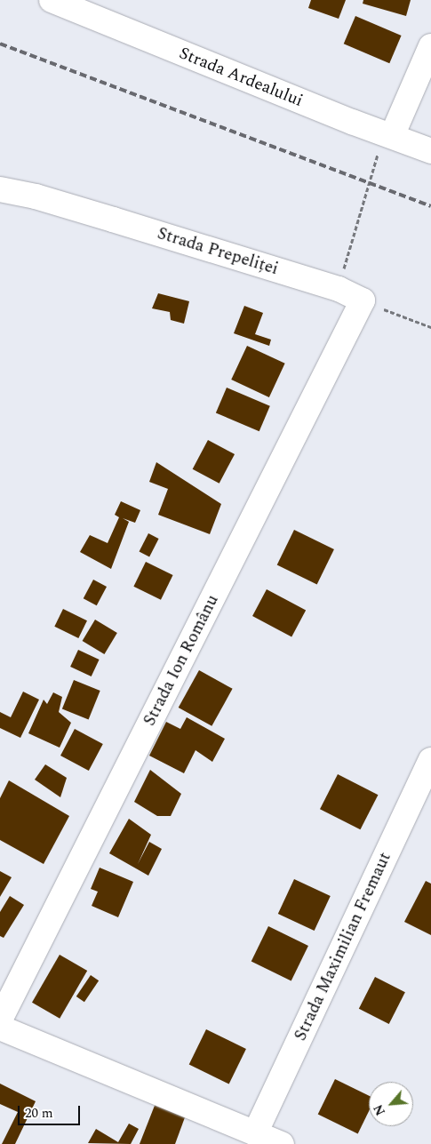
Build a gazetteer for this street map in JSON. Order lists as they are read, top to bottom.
{
  "streets": {
    "street": [
      "Strada Ardealului",
      "Strada Prepeliței",
      "Strada Ion Românu",
      "Strada Maximilian Fremaut"
    ]
  },
  "crossings": [
    ["Strada Prepeliței", "Strada Ion Românu"]
  ],
  "scale_bar": "20 m",
  "north": "bottom left"
}
